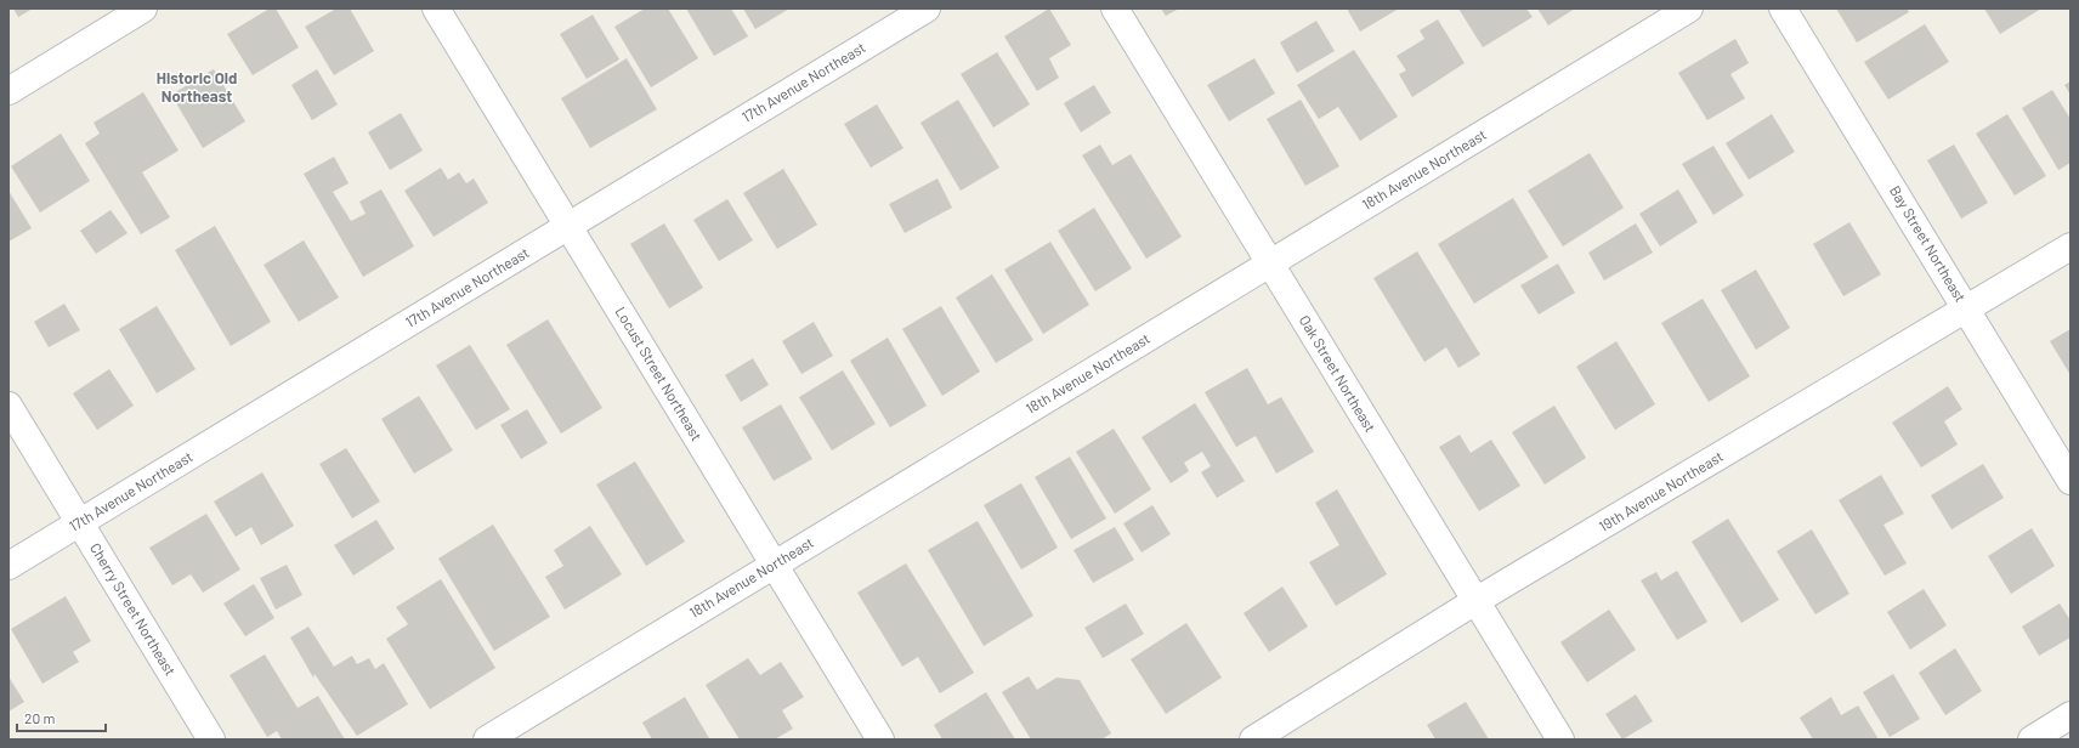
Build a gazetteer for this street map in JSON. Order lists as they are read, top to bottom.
{
  "streets": {
    "street": [
      "17th Avenue Northeast",
      "18th Avenue Northeast",
      "Bay Street Northeast",
      "Locust Street Northeast",
      "Oak Street Northeast",
      "19th Avenue Northeast",
      "Cherry Street Northeast"
    ]
  },
  "crossings": [
    ["17th Avenue Northeast", "Locust Street Northeast"],
    ["17th Avenue Northeast", "Cherry Street Northeast"],
    ["18th Avenue Northeast", "Locust Street Northeast"],
    ["18th Avenue Northeast", "Oak Street Northeast"],
    ["Bay Street Northeast", "19th Avenue Northeast"],
    ["Oak Street Northeast", "19th Avenue Northeast"]
  ],
  "districts": ["Historic Old Northeast"],
  "scale_bar": "20 m"
}
